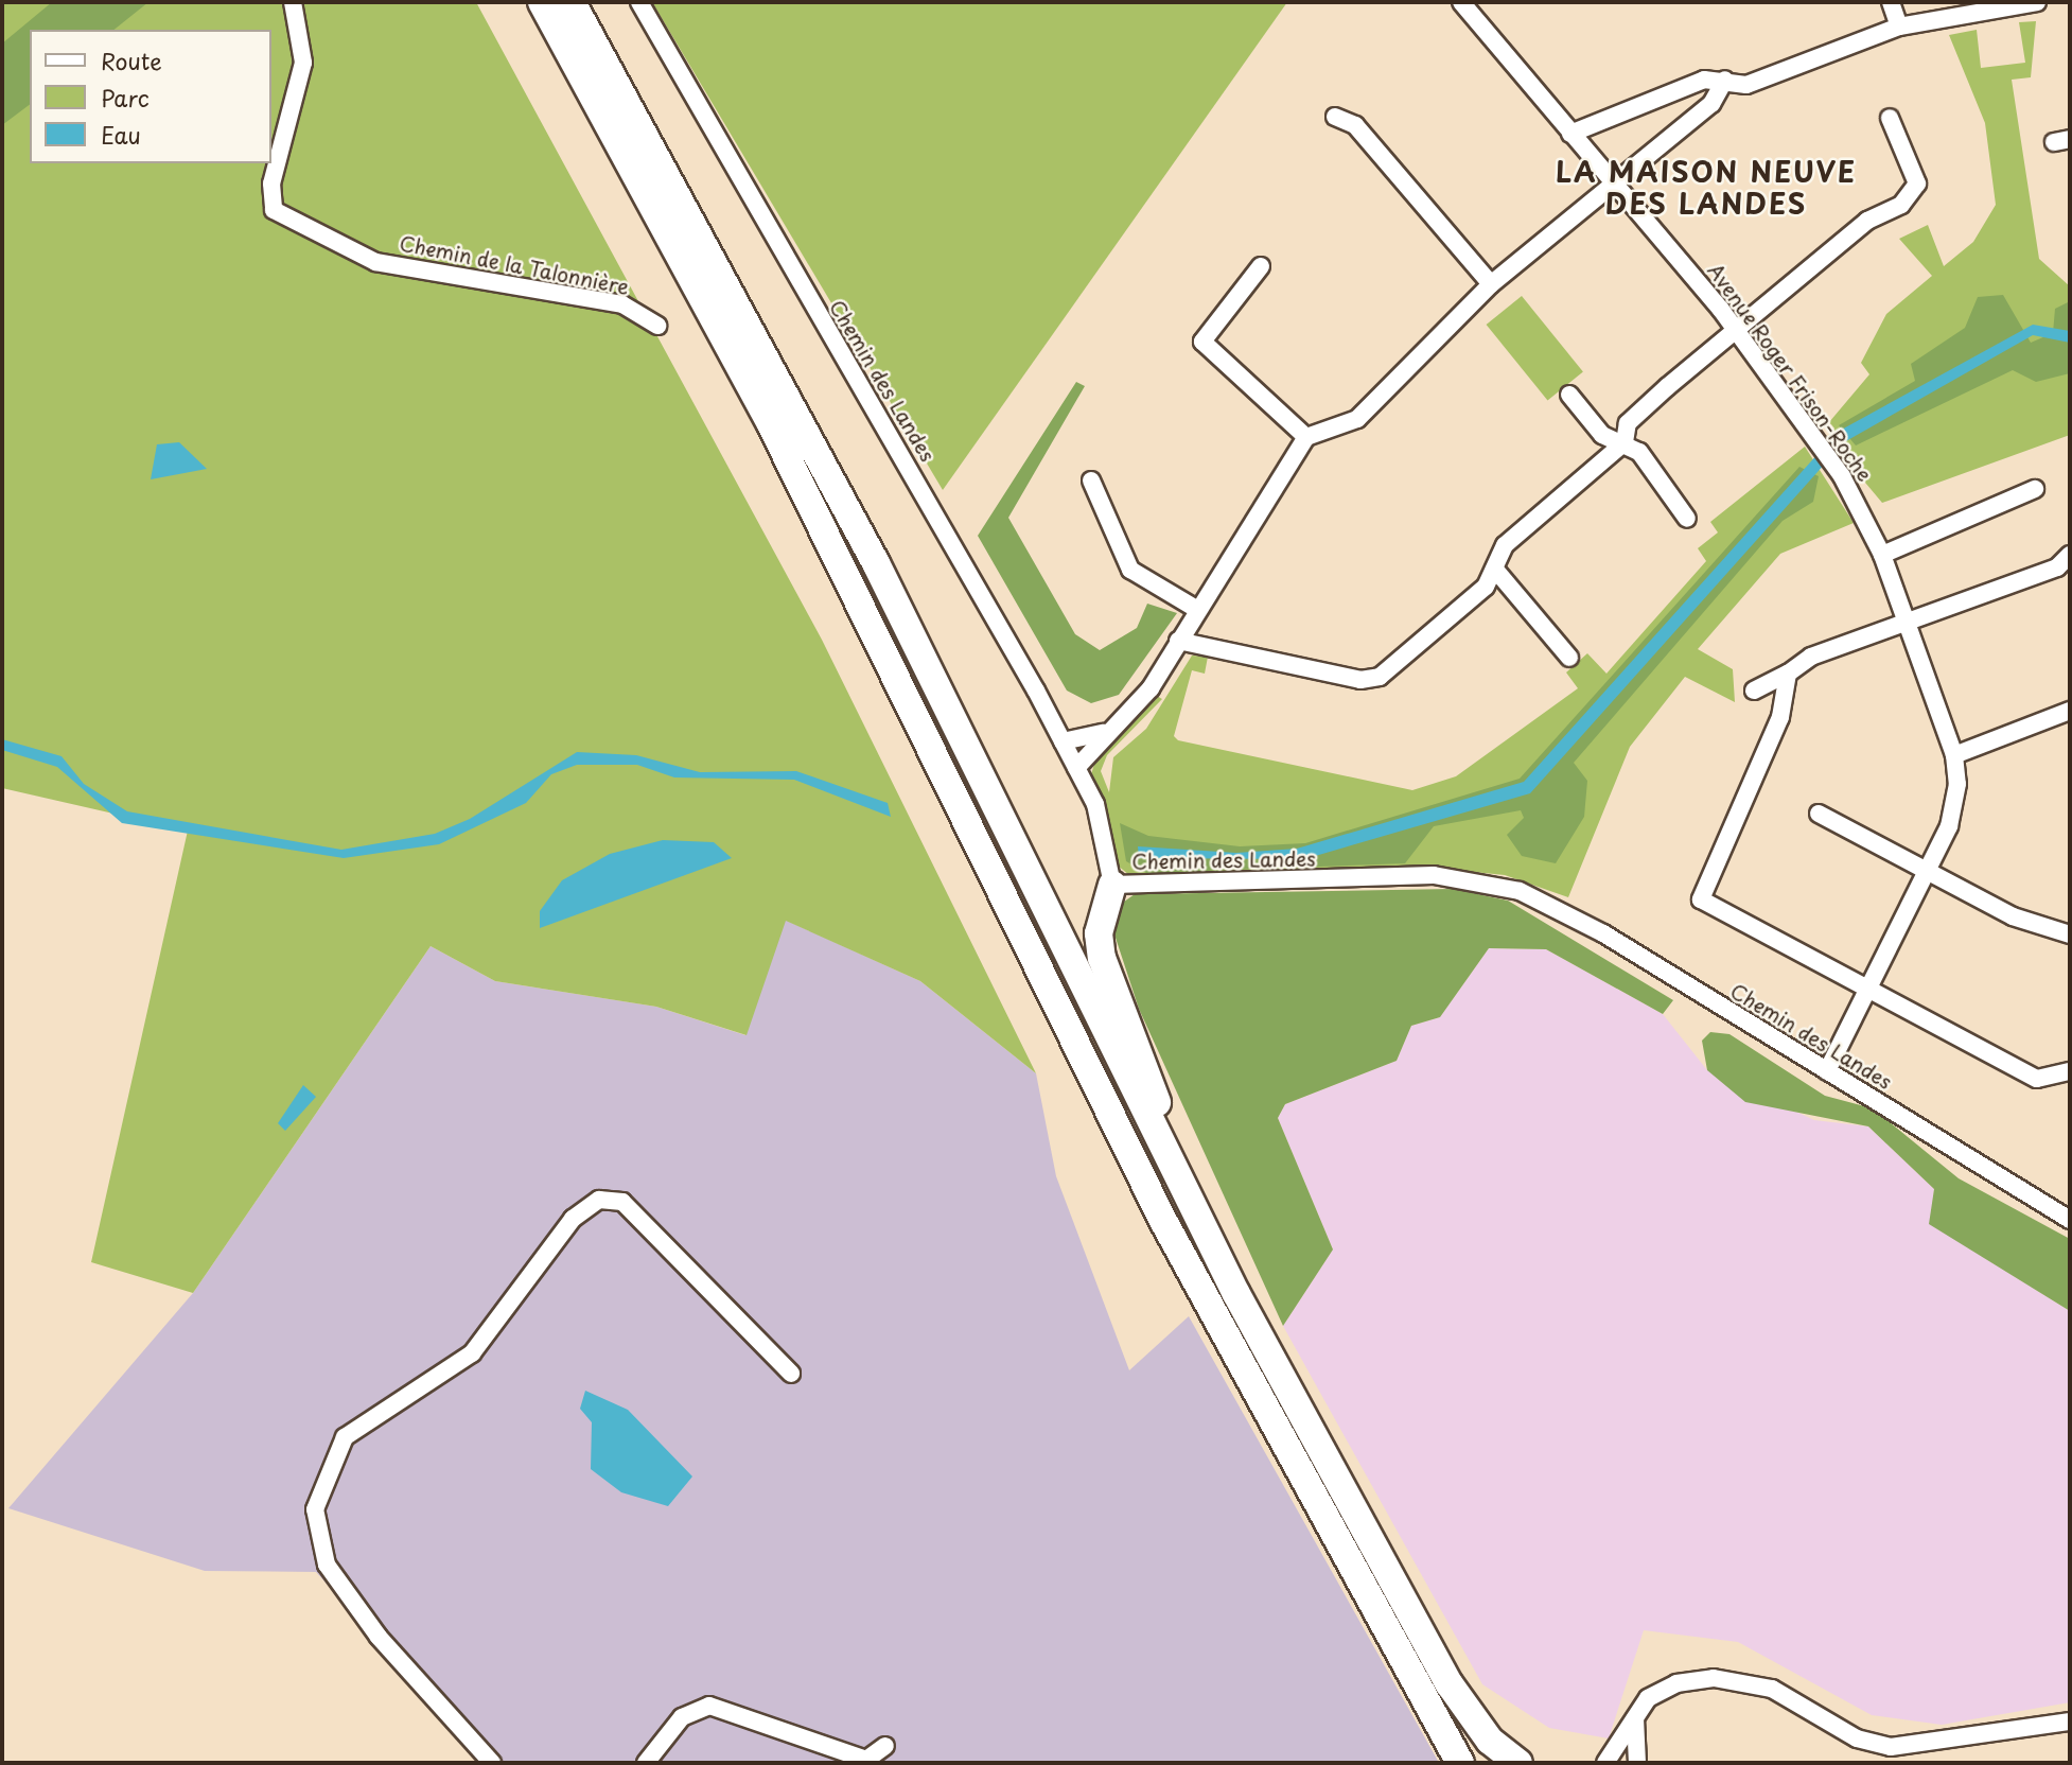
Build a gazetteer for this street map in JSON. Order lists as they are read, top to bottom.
{
  "streets": {
    "street": ["Chemin de la Talonnière", "Avenue Roger Frison-Roche", "Chemin des Landes"]
  },
  "crossings": [
    ["Avenue Roger Frison-Roche", "Chemin des Landes"]
  ],
  "districts": ["LA MAISON NEUVE DES LANDES"],
  "legend": ["Route", "Parc", "Eau"]
}
